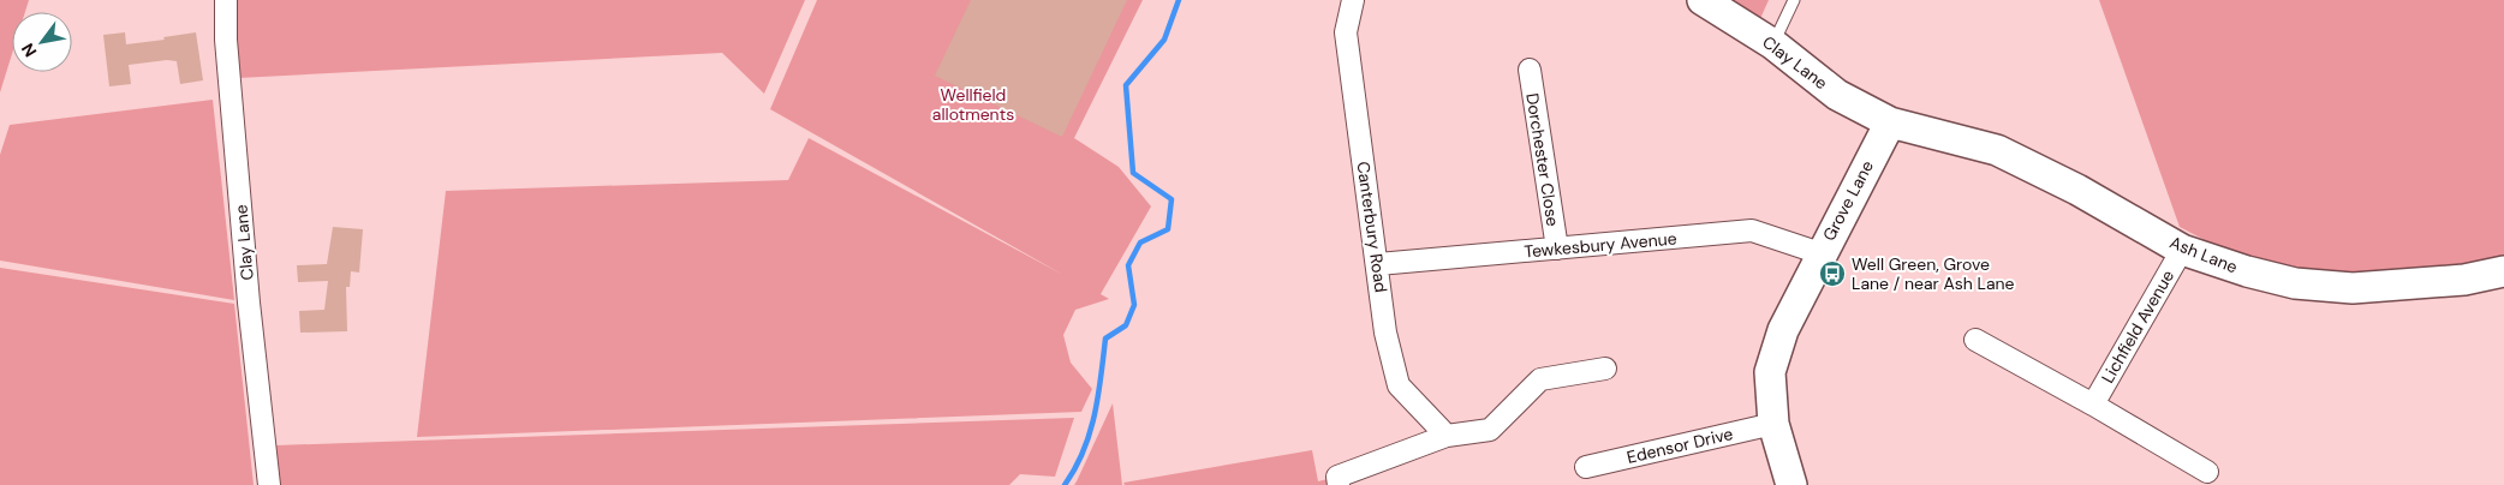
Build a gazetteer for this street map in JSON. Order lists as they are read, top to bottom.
{
  "streets": {
    "street": [
      "Clay Lane",
      "Dorchester Close",
      "Grove Lane",
      "Canterbury Road",
      "Tewkesbury Avenue",
      "Ash Lane",
      "Lichfield Avenue",
      "Edensor Drive"
    ]
  },
  "crossings": [
    ["Clay Lane", "Grove Lane"],
    ["Clay Lane", "Ash Lane"],
    ["Dorchester Close", "Tewkesbury Avenue"],
    ["Grove Lane", "Tewkesbury Avenue"],
    ["Grove Lane", "Ash Lane"],
    ["Grove Lane", "Edensor Drive"],
    ["Canterbury Road", "Tewkesbury Avenue"],
    ["Ash Lane", "Lichfield Avenue"]
  ],
  "parks": ["Wellfield allotments"],
  "places": {
    "bus stop": ["Well Green, Grove Lane / near Ash Lane"]
  },
  "north": "bottom left"
}
